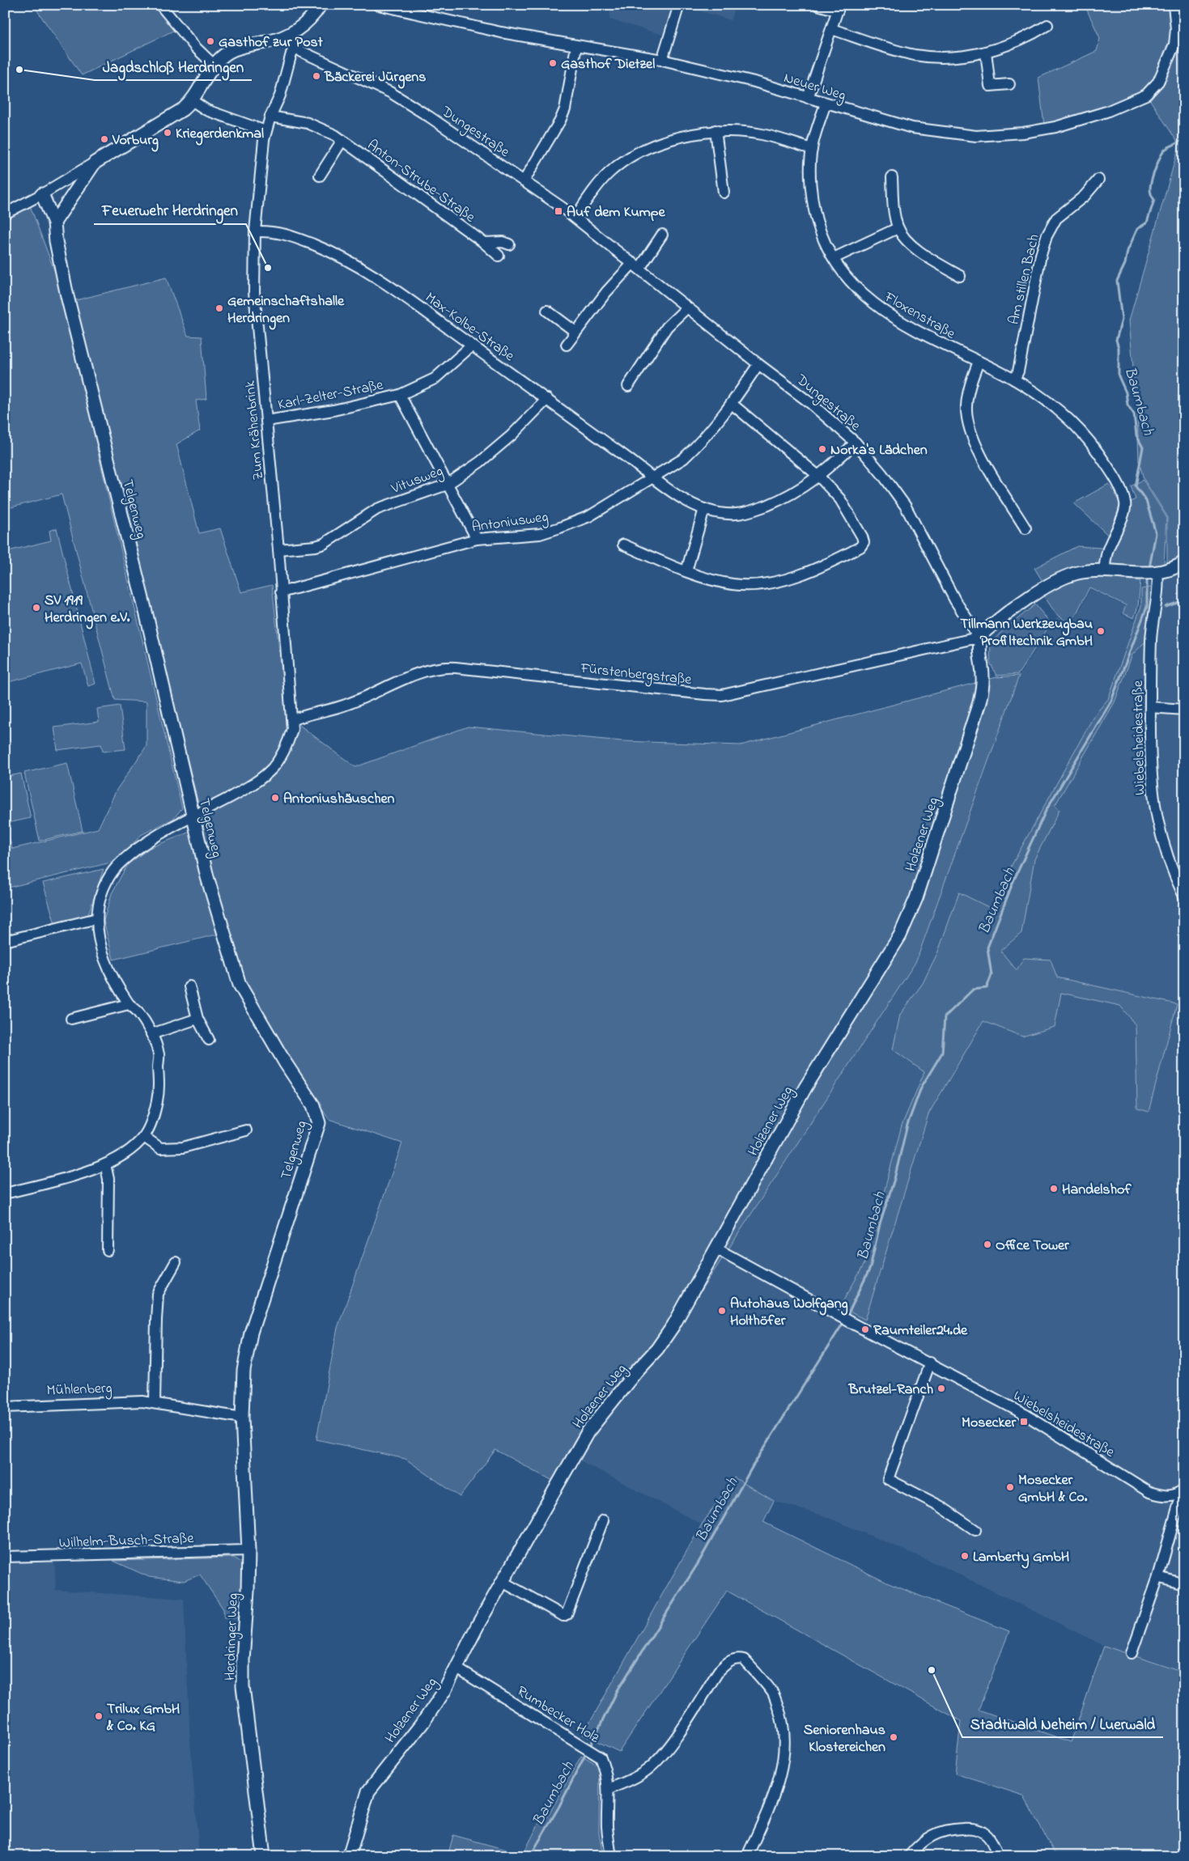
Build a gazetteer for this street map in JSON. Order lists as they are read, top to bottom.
{
  "streets": {
    "main road": ["Telgenweg", "Holzener Weg", "Herdringer Weg"],
    "street": [
      "Neuer Weg",
      "Dungestraße",
      "Anton-Strube-Straße",
      "Am stillen Bach",
      "Floxenstraße",
      "Max-Kolbe-Straße",
      "Karl-Zelter-Straße",
      "Zum Krähenbrink",
      "Vitusweg",
      "Antoniusweg",
      "Fürstenbergstraße",
      "Wiebelsheidestraße",
      "Mühlenberg",
      "Wilhelm-Busch-Straße",
      "Rumbecker Holz"
    ]
  },
  "crossings": [
    ["Neuer Weg", "Floxenstraße"],
    ["Dungestraße", "Max-Kolbe-Straße"],
    ["Dungestraße", "Zum Krähenbrink"],
    ["Dungestraße", "Antoniusweg"],
    ["Dungestraße", "Fürstenbergstraße"],
    ["Dungestraße", "Holzener Weg"],
    ["Anton-Strube-Straße", "Zum Krähenbrink"],
    ["Am stillen Bach", "Floxenstraße"],
    ["Max-Kolbe-Straße", "Karl-Zelter-Straße"],
    ["Max-Kolbe-Straße", "Zum Krähenbrink"],
    ["Max-Kolbe-Straße", "Vitusweg"],
    ["Max-Kolbe-Straße", "Antoniusweg"],
    ["Karl-Zelter-Straße", "Zum Krähenbrink"],
    ["Karl-Zelter-Straße", "Vitusweg"],
    ["Karl-Zelter-Straße", "Antoniusweg"],
    ["Zum Krähenbrink", "Vitusweg"],
    ["Zum Krähenbrink", "Telgenweg"],
    ["Zum Krähenbrink", "Antoniusweg"],
    ["Zum Krähenbrink", "Fürstenbergstraße"],
    ["Telgenweg", "Mühlenberg"],
    ["Telgenweg", "Herdringer Weg"],
    ["Fürstenbergstraße", "Holzener Weg"],
    ["Wiebelsheidestraße", "Holzener Weg"],
    ["Holzener Weg", "Rumbecker Holz"],
    ["Mühlenberg", "Herdringer Weg"],
    ["Wilhelm-Busch-Straße", "Herdringer Weg"]
  ],
  "water": ["Baumbach"],
  "places": {
    "other": [
      "Gasthof zur Post",
      "Gasthof Dietzel",
      "Jagdschloß Herdringen",
      "Bäckerei Jürgens",
      "Kriegerdenkmal",
      "Vorburg",
      "Feuerwehr Herdringen",
      "Gemeinschaftshalle Herdringen",
      "Norka's Lädchen",
      "SV 1919 Herdringen e.V.",
      "Tillmann Werkzeugbau Profiltechnik GmbH",
      "Antoniushäuschen",
      "Handelshof",
      "Office Tower",
      "Autohaus Wolfgang Holthöfer",
      "Raumteiler24.de",
      "Brutzel-Ranch",
      "Mosecker GmbH & Co.",
      "Lamberty GmbH",
      "Stadtwald Neheim / Luerwald",
      "Trilux GmbH & Co. KG",
      "Seniorenhaus Klostereichen"
    ],
    "transit": ["Auf dem Kumpe", "Mosecker"]
  }
}
